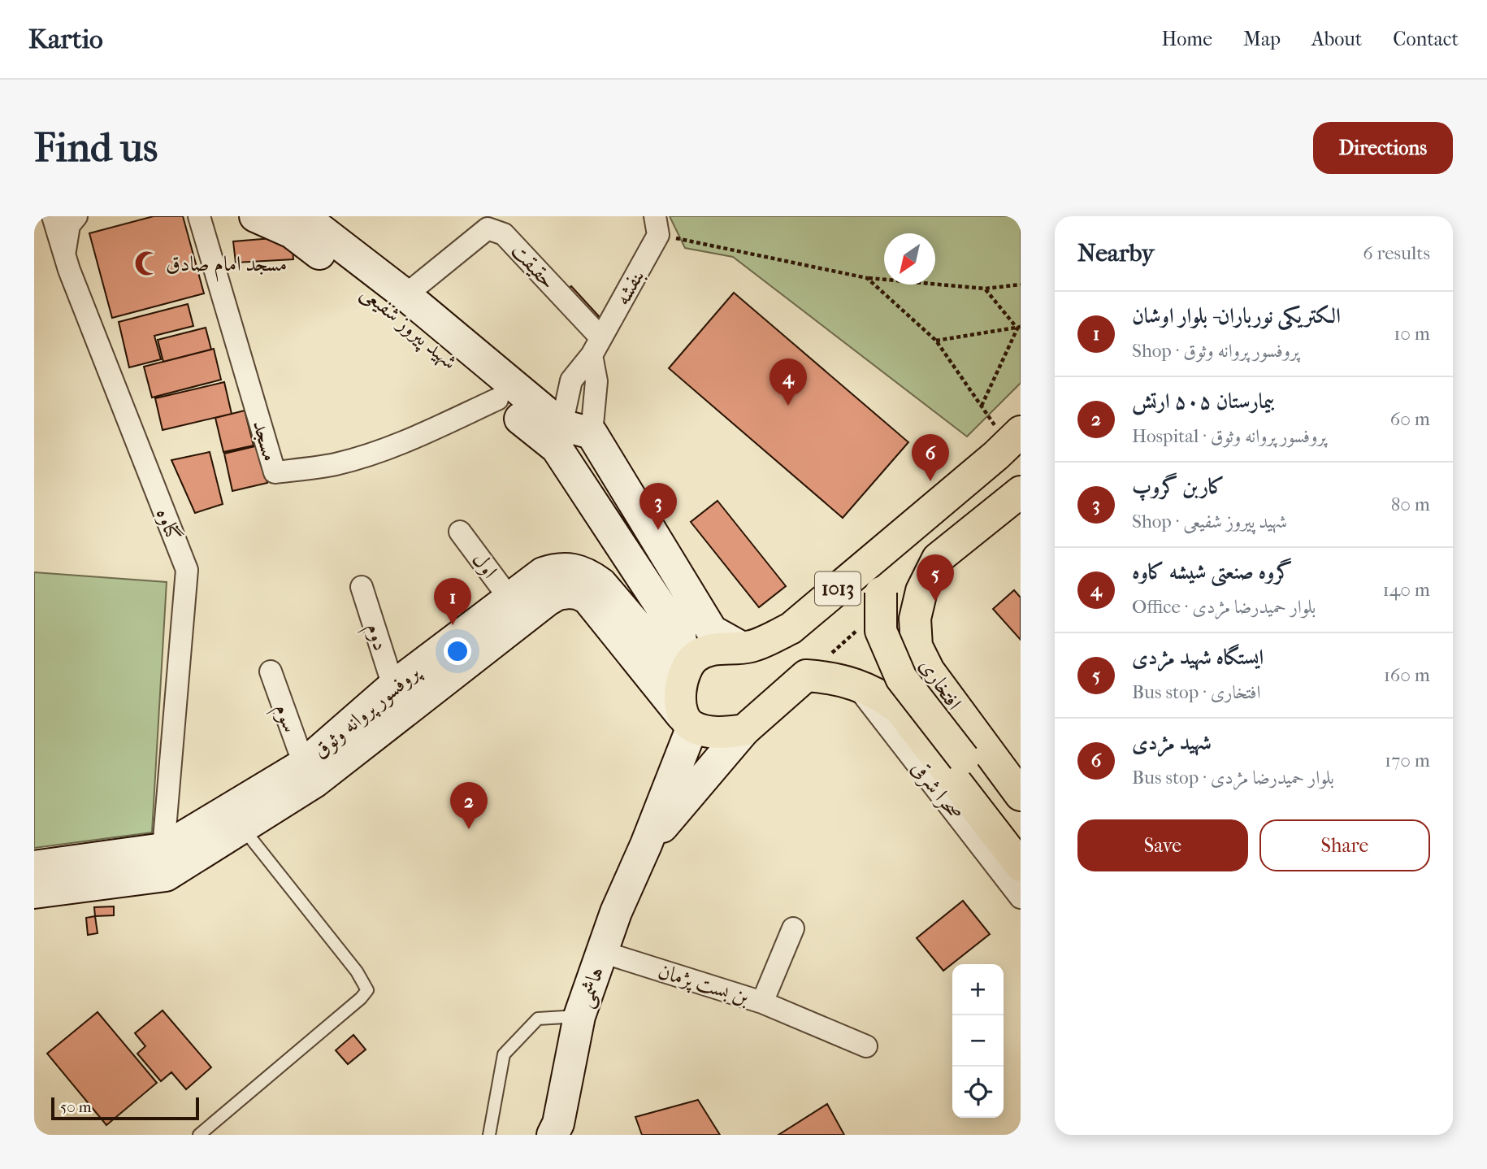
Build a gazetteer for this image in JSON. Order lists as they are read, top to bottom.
{
  "streets": {
    "main road": [
      "شهید پیروز شفیعی",
      "1013",
      "افتخاری",
      "پروفسور پروانه وثوق",
      "هاشمی"
    ],
    "street": [
      "حقیقت",
      "بنفشه",
      "مسجد",
      "گناوه",
      "اول",
      "دوم",
      "سوم",
      "صحرا شرقی",
      "بن بست پژمان"
    ]
  },
  "crossings": [
    ["حقیقت", "بنفشه"],
    ["حقیقت", "شهید پیروز شفیعی"],
    ["شهید پیروز شفیعی", "مسجد"],
    ["شهید پیروز شفیعی", "1013"],
    ["شهید پیروز شفیعی", "پروفسور پروانه وثوق"],
    ["گناوه", "پروفسور پروانه وثوق"],
    ["اول", "پروفسور پروانه وثوق"],
    ["1013", "پروفسور پروانه وثوق"],
    ["دوم", "پروفسور پروانه وثوق"],
    ["پروفسور پروانه وثوق", "سوم"],
    ["پروفسور پروانه وثوق", "هاشمی"],
    ["بن بست پژمان", "هاشمی"]
  ],
  "places": {
    "mosque": ["مسجد امام صادق"]
  },
  "scale_bar": "50 m",
  "north": "bottom left",
  "page": {
    "header": "Kartio",
    "nav": [
      "Home",
      "Map",
      "About",
      "Contact"
    ],
    "buttons": [
      "Directions",
      ["Save", "Share"]
    ],
    "title": "Find us",
    "heading": ["Nearby", "6 results"],
    "list": [
      {
        "mark": "1",
        "name": "الکتریکی نورباران- بلوار اوشان",
        "note": "Shop · پروفسور پروانه وثوق",
        "value": "10 m"
      },
      {
        "mark": "2",
        "name": "بیمارستان ۵۰۵ ارتش",
        "note": "Hospital · پروفسور پروانه وثوق",
        "value": "60 m"
      },
      {
        "mark": "3",
        "name": "کاربن گروپ",
        "note": "Shop · شهید پیروز شفیعی",
        "value": "80 m"
      },
      {
        "mark": "4",
        "name": "گروه صنعتی شیشه کاوه",
        "note": "Office · بلوار حمیدرضا مژدی",
        "value": "140 m"
      },
      {
        "mark": "5",
        "name": "ایستگاه شهید مژدی",
        "note": "Bus stop · افتخاری",
        "value": "160 m"
      },
      {
        "mark": "6",
        "name": "شهید مژدی",
        "note": "Bus stop · بلوار حمیدرضا مژدی",
        "value": "170 m"
      }
    ],
    "pins": [
      "4",
      "6",
      "3",
      "5",
      "1",
      "2"
    ],
    "map_buttons": ["+", "−"],
    "scale": "50 m"
  }
}
